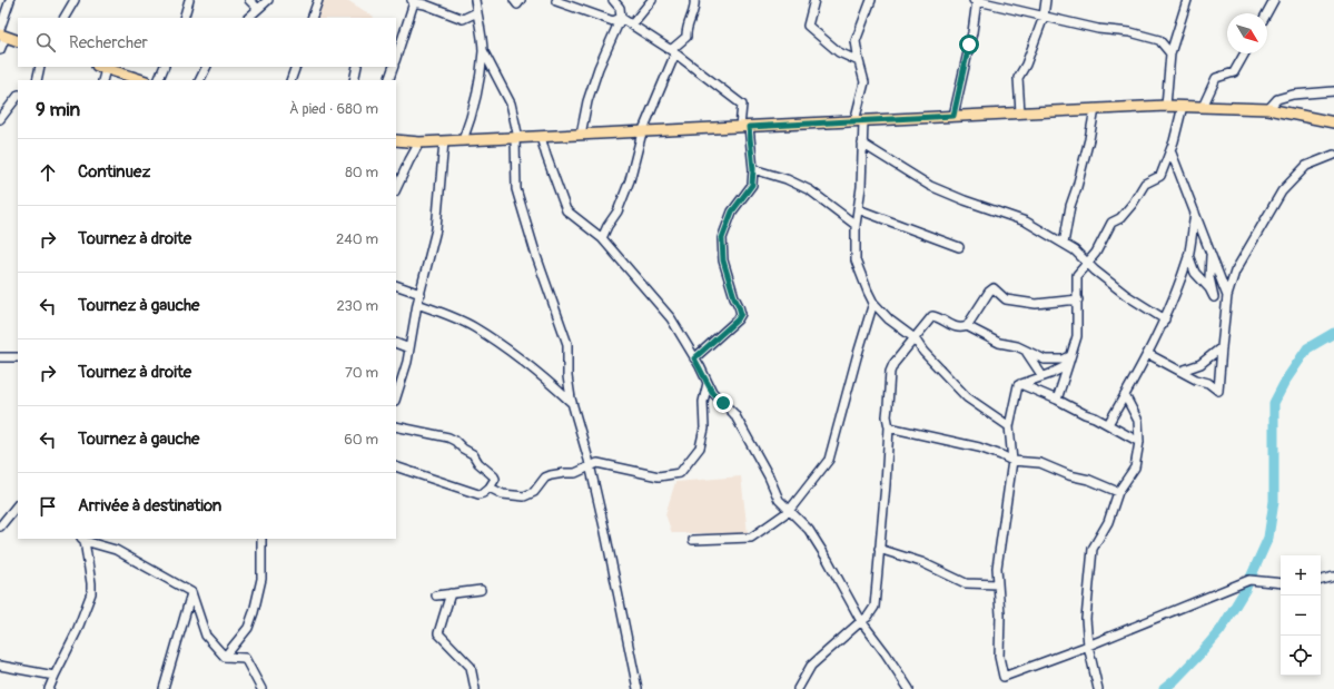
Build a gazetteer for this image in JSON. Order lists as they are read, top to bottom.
{
  "north": "bottom right",
  "page": {
    "search": "Rechercher",
    "heading": ["9 min", "À pied · 680 m"],
    "list": [
      ["Continuez", "80 m"],
      ["Tournez à droite", "240 m"],
      ["Tournez à gauche", "230 m"],
      ["Tournez à droite", "70 m"],
      ["Tournez à gauche", "60 m"],
      "Arrivée à destination"
    ],
    "map_buttons": ["+", "−"]
  }
}
